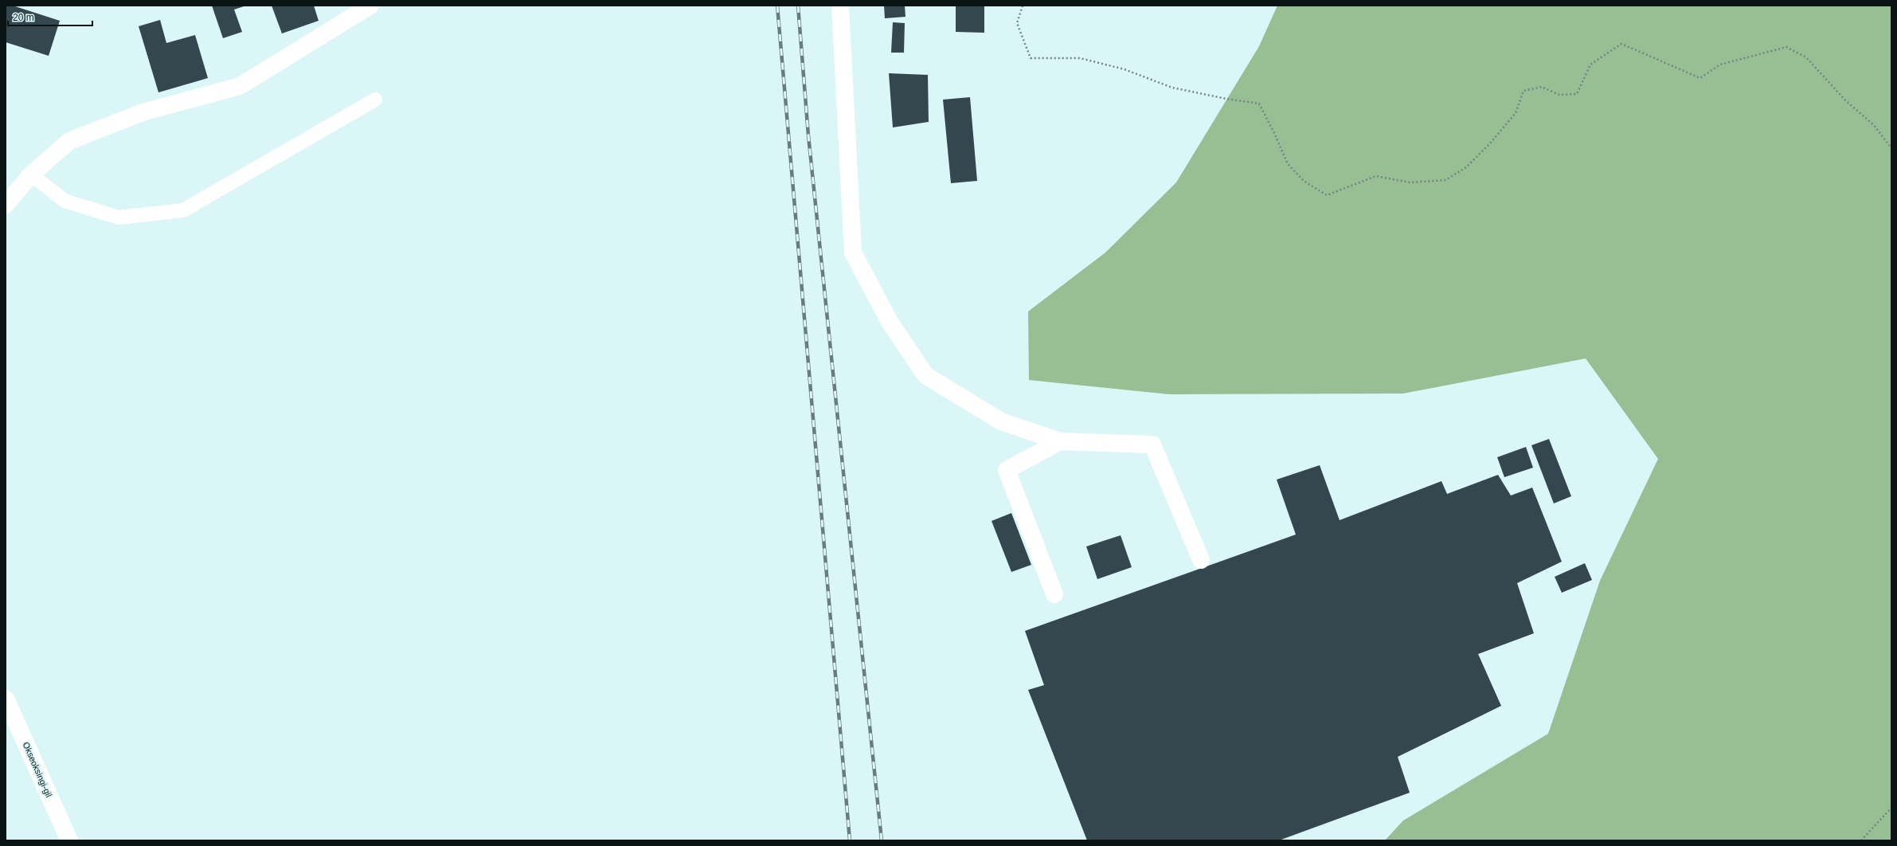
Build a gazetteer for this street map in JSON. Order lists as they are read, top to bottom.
{
  "streets": {
    "street": ["Okseoksingi-gil"]
  },
  "scale_bar": "20 m"
}
